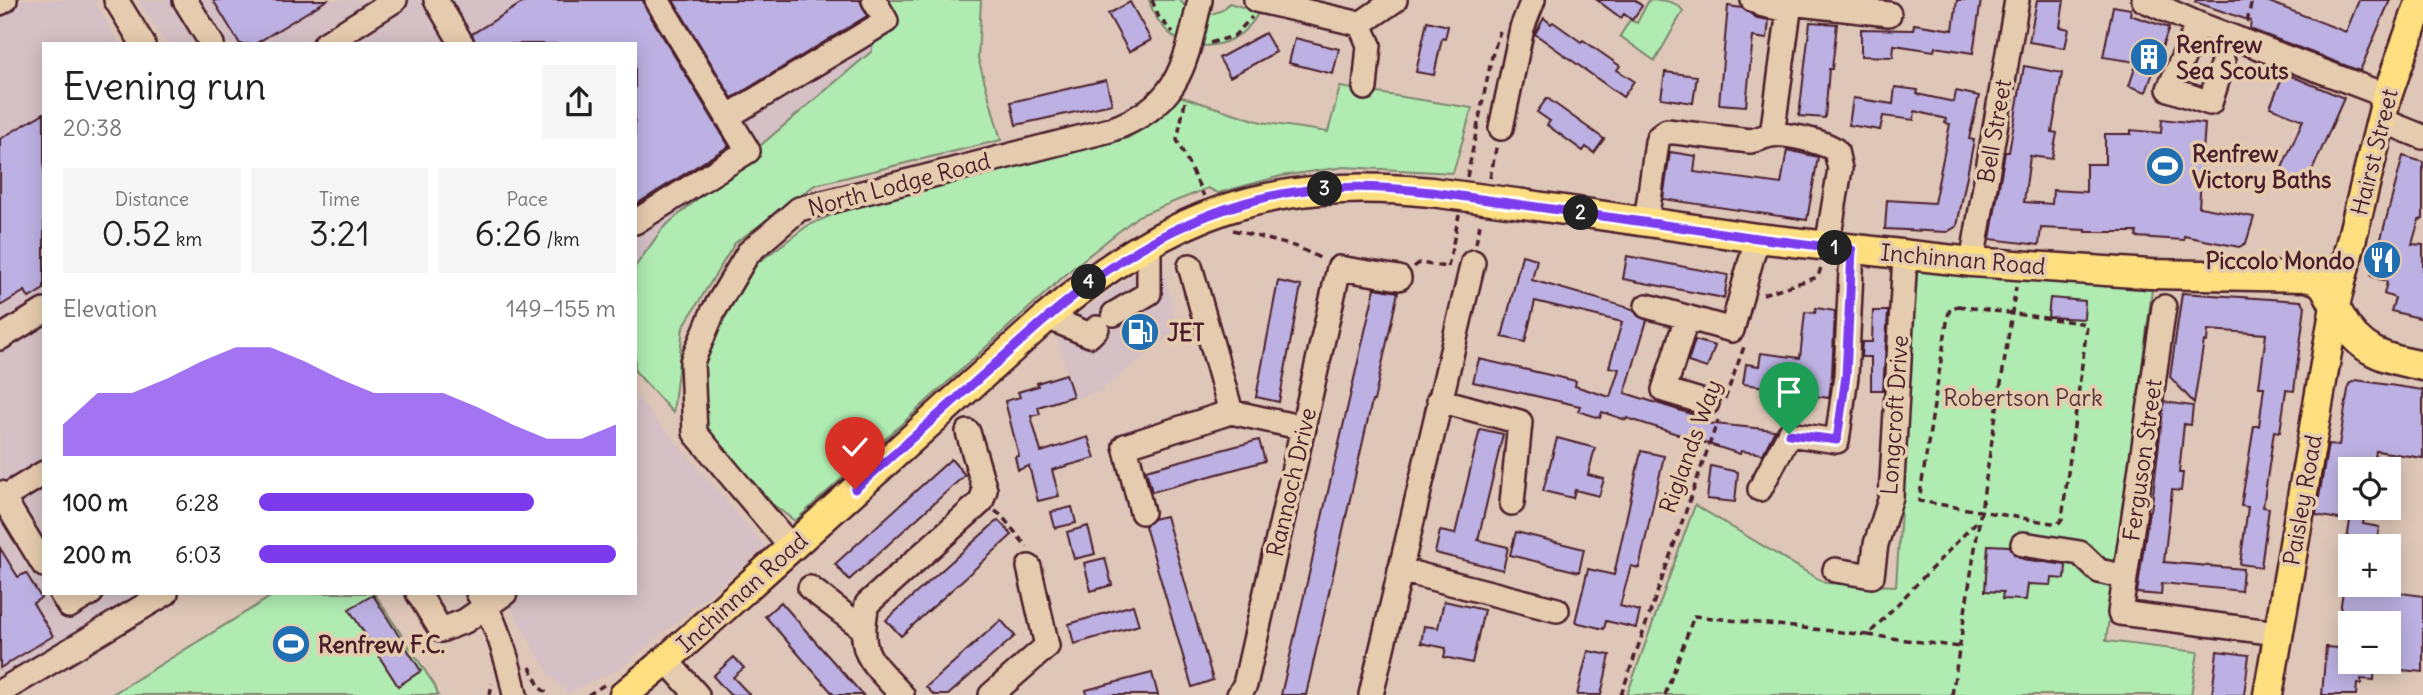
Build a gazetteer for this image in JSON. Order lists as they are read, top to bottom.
{
  "streets": {
    "main road": ["Hairst Street", "Inchinnan Road", "Paisley Road"],
    "street": [
      "Bell Street",
      "North Lodge Road",
      "Longcroft Drive",
      "Ferguson Street",
      "Rannoch Drive"
    ],
    "path": ["Riglands Way"]
  },
  "crossings": [
    ["Bell Street", "Inchinnan Road"],
    ["Hairst Street", "Inchinnan Road"],
    ["Hairst Street", "Paisley Road"],
    ["North Lodge Road", "Inchinnan Road"],
    ["Inchinnan Road", "Longcroft Drive"],
    ["Inchinnan Road", "Paisley Road"],
    ["Ferguson Street", "Paisley Road"]
  ],
  "parks": ["Robertson Park"],
  "places": {
    "building": ["Renfrew Sea Scouts"],
    "sports": ["Renfrew Victory Baths", "Renfrew F.C."],
    "restaurant": ["Piccolo Mondo"],
    "fuel station": ["JET"]
  },
  "page": {
    "heading": ["Evening run", "20:38"],
    "stats": [
      ["Distance", "0.52 km"],
      ["Time", "3:21"],
      ["Pace", "6:26 /km"]
    ],
    "pins": [
      "3",
      "2",
      "1",
      "4"
    ],
    "chart": ["Elevation", "149–155 m"],
    "map_buttons": ["+", "−"],
    "list": [
      {
        "name": "100 m",
        "note": "6:28"
      },
      {
        "name": "200 m",
        "note": "6:03"
      }
    ]
  }
}
